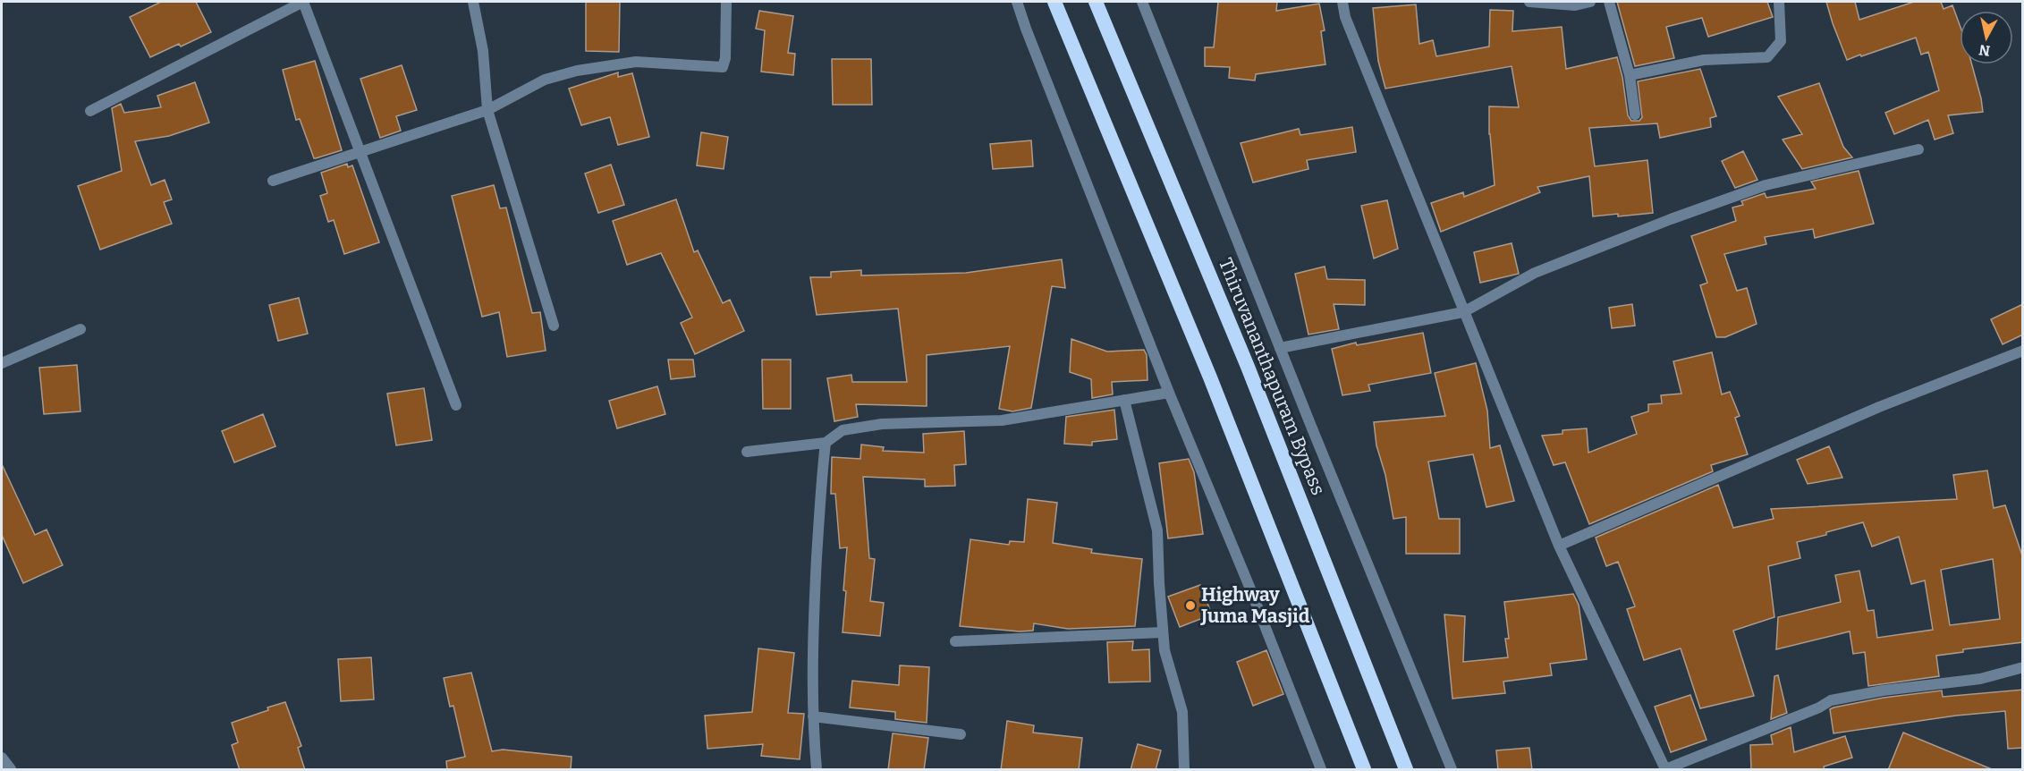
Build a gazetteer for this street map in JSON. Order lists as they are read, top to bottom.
{
  "streets": {
    "highway": ["Thiruvananthapuram Bypass"]
  },
  "places": ["Highway Juma Masjid"],
  "north": "bottom"
}
